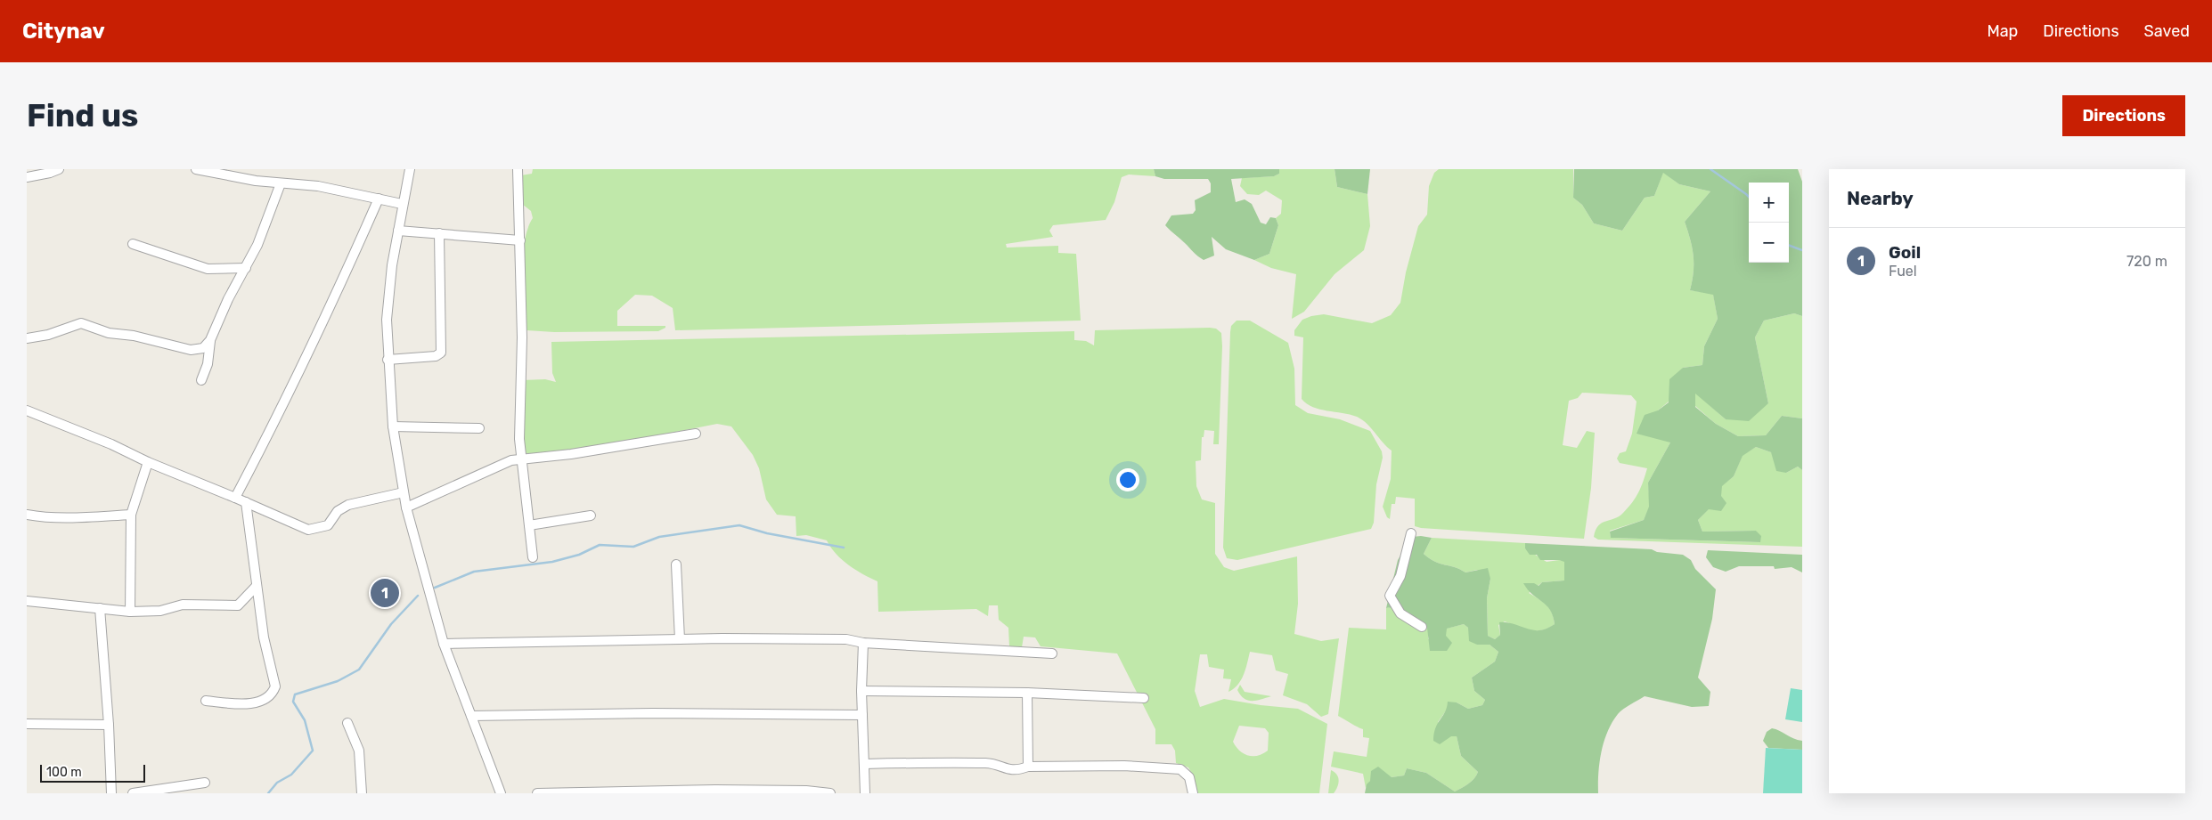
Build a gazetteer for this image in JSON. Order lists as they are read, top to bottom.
{
  "scale_bar": "100 m",
  "page": {
    "header": "Citynav",
    "nav": ["Map", "Directions", "Saved"],
    "buttons": "Directions",
    "title": "Find us",
    "heading": "Nearby",
    "map_buttons": ["+", "−"],
    "list": [
      {
        "mark": "1",
        "name": "Goil",
        "note": "Fuel",
        "value": "720 m"
      }
    ],
    "pins": "1",
    "scale": "100 m"
  }
}
